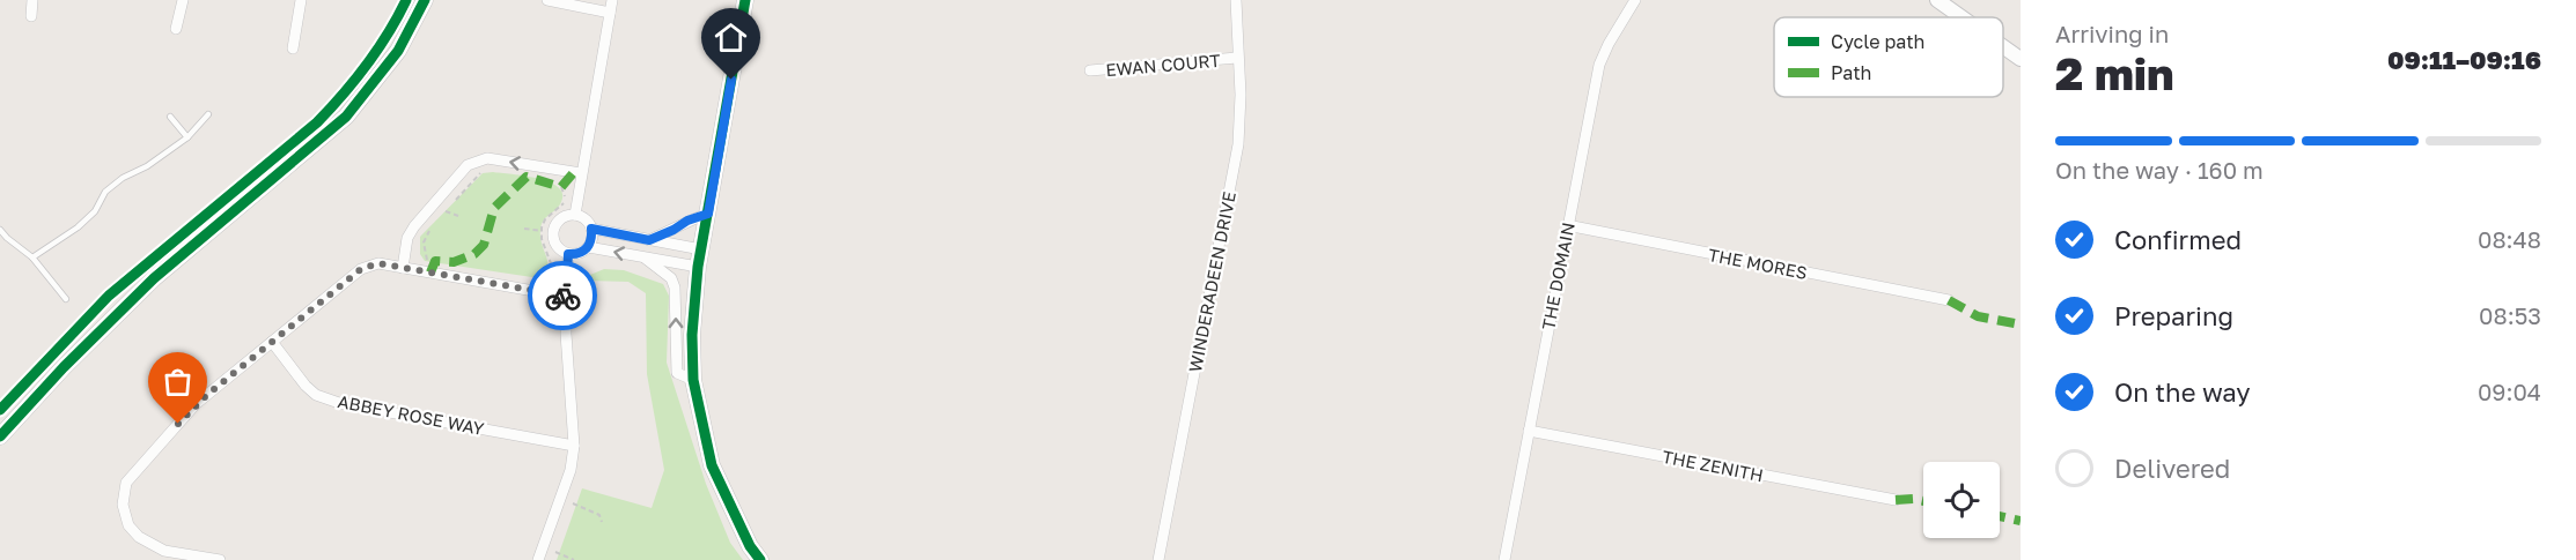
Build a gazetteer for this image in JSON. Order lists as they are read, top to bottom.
{
  "streets": {
    "street": [
      "EWAN COURT",
      "THE MORES",
      "THE DOMAIN",
      "WINDERADEEN DRIVE",
      "ABBEY ROSE WAY",
      "THE ZENITH"
    ]
  },
  "crossings": [
    ["EWAN COURT", "WINDERADEEN DRIVE"],
    ["THE MORES", "THE DOMAIN"],
    ["THE DOMAIN", "THE ZENITH"]
  ],
  "legend": ["Cycle path", "Path"],
  "page": {
    "heading": ["2 min", "Arriving in", "09:11–09:16"],
    "bar": "On the way · 160 m",
    "list": [
      ["Confirmed", "08:48"],
      ["Preparing", "08:53"],
      ["On the way", "09:04"],
      "Delivered"
    ]
  }
}
